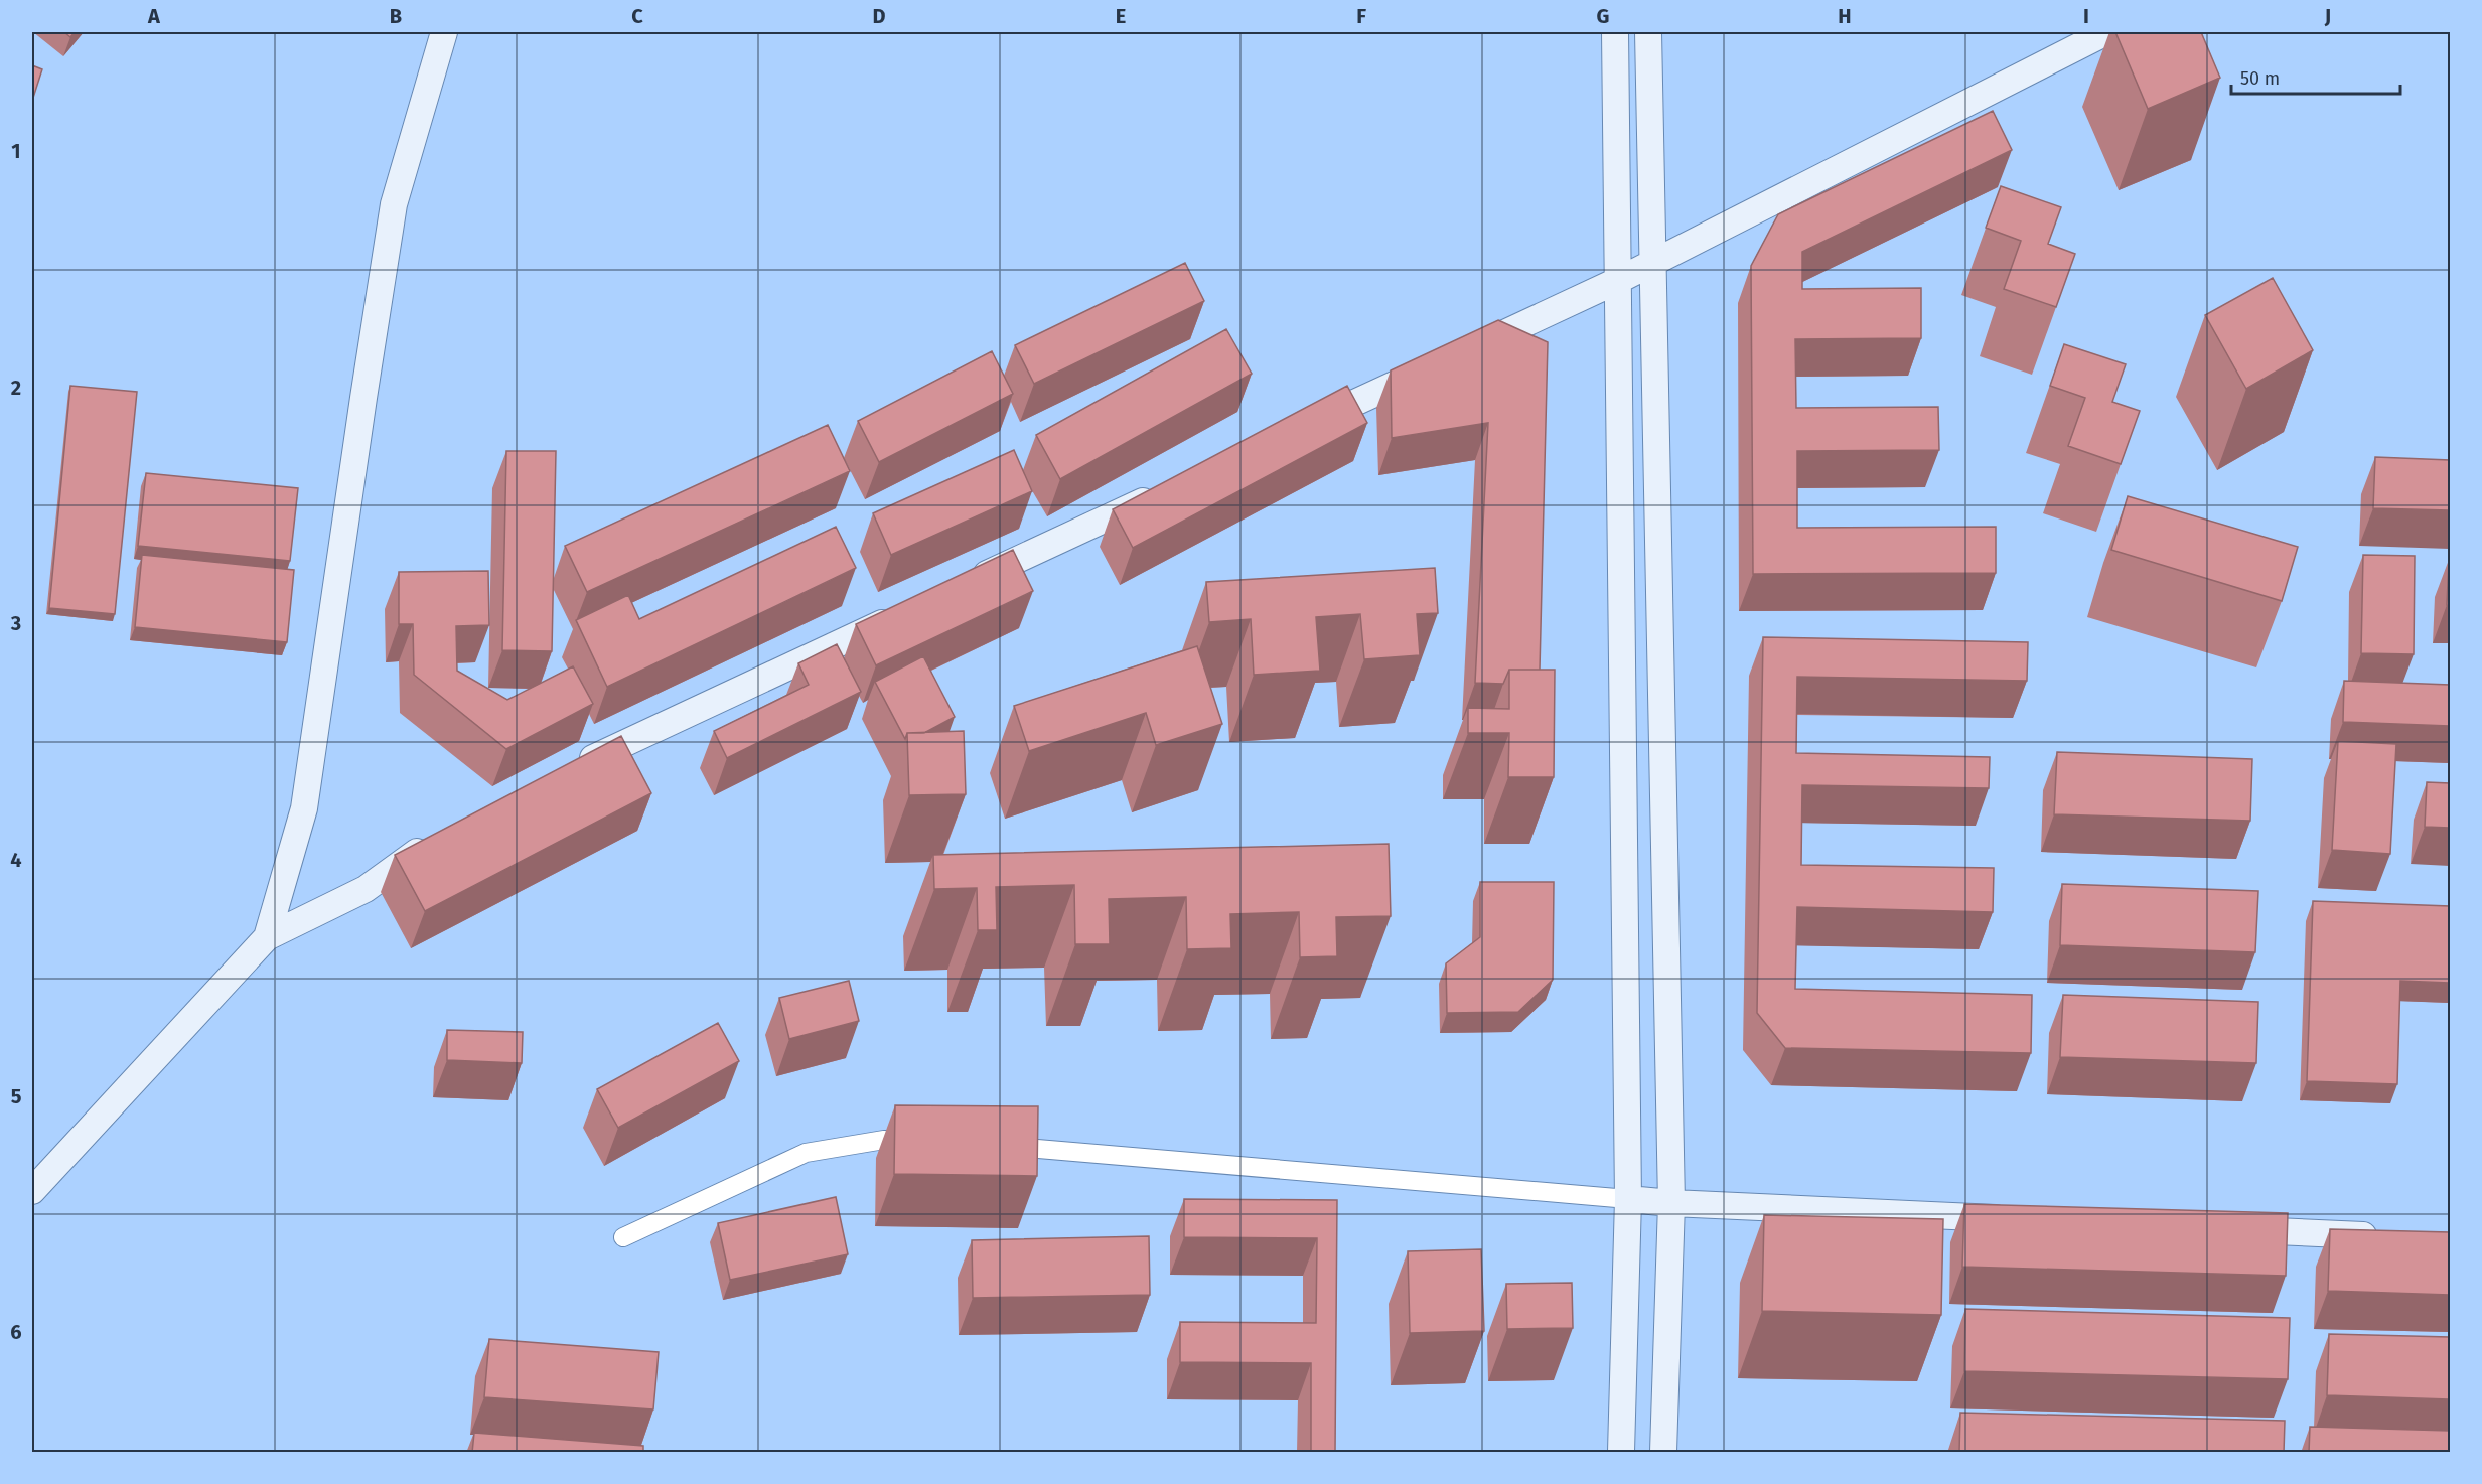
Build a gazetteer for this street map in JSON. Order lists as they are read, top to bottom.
{
  "scale_bar": "50 m",
  "grid": {
    "columns": [
      "A",
      "B",
      "C",
      "D",
      "E",
      "F",
      "G",
      "H",
      "I",
      "J"
    ],
    "rows": [
      "1",
      "2",
      "3",
      "4",
      "5",
      "6"
    ]
  }
}
